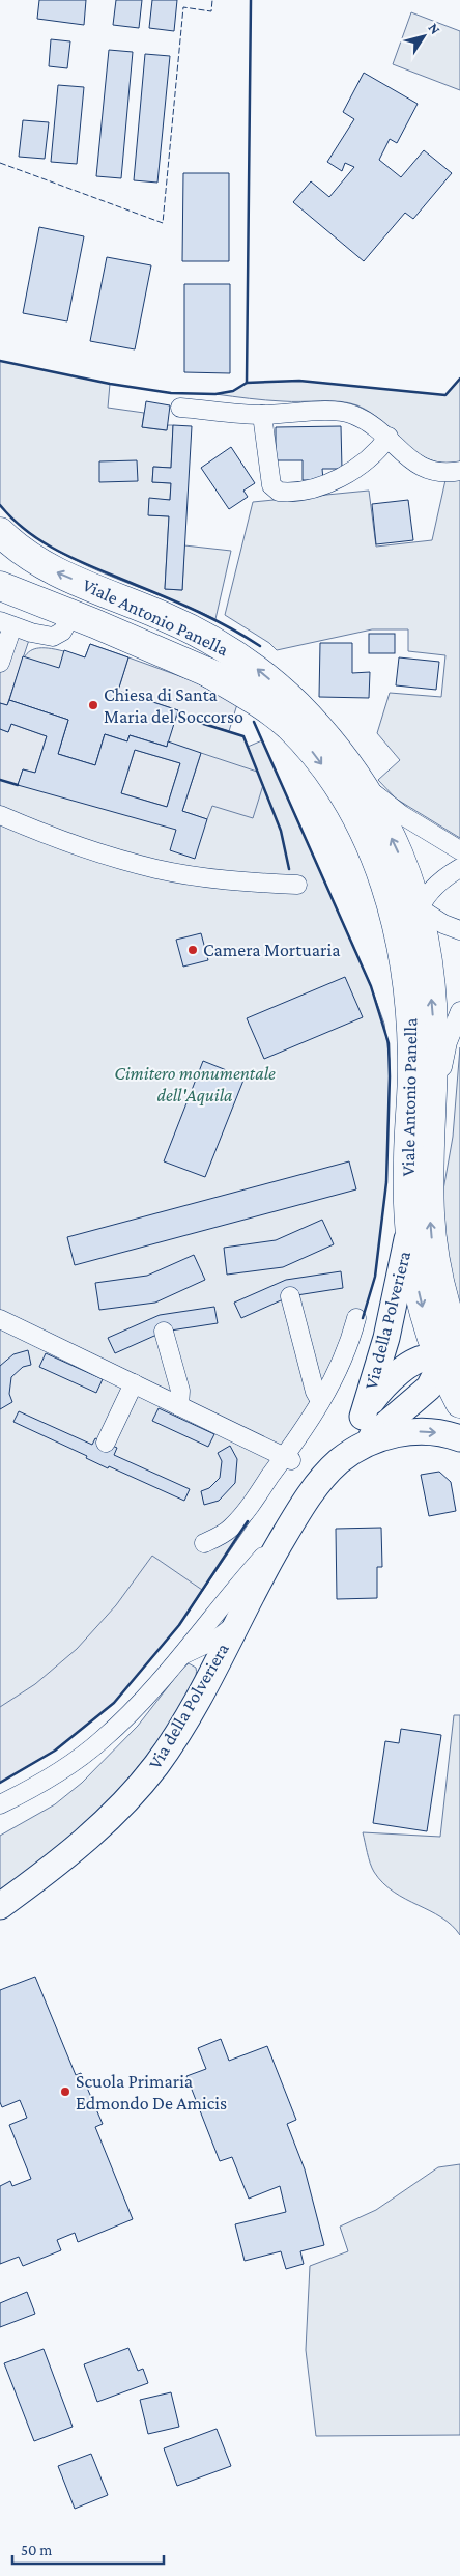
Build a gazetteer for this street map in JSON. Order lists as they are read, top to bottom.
{
  "streets": {
    "main road": ["Viale Antonio Panella", "Via della Polveriera"]
  },
  "crossings": [
    ["Viale Antonio Panella", "Via della Polveriera"]
  ],
  "parks": ["Cimitero monumentale dell'Aquila"],
  "places": ["Chiesa di Santa Maria del Soccorso", "Camera Mortuaria", "Scuola Primaria Edmondo De Amicis"],
  "scale_bar": "50 m",
  "north": "top right"
}
